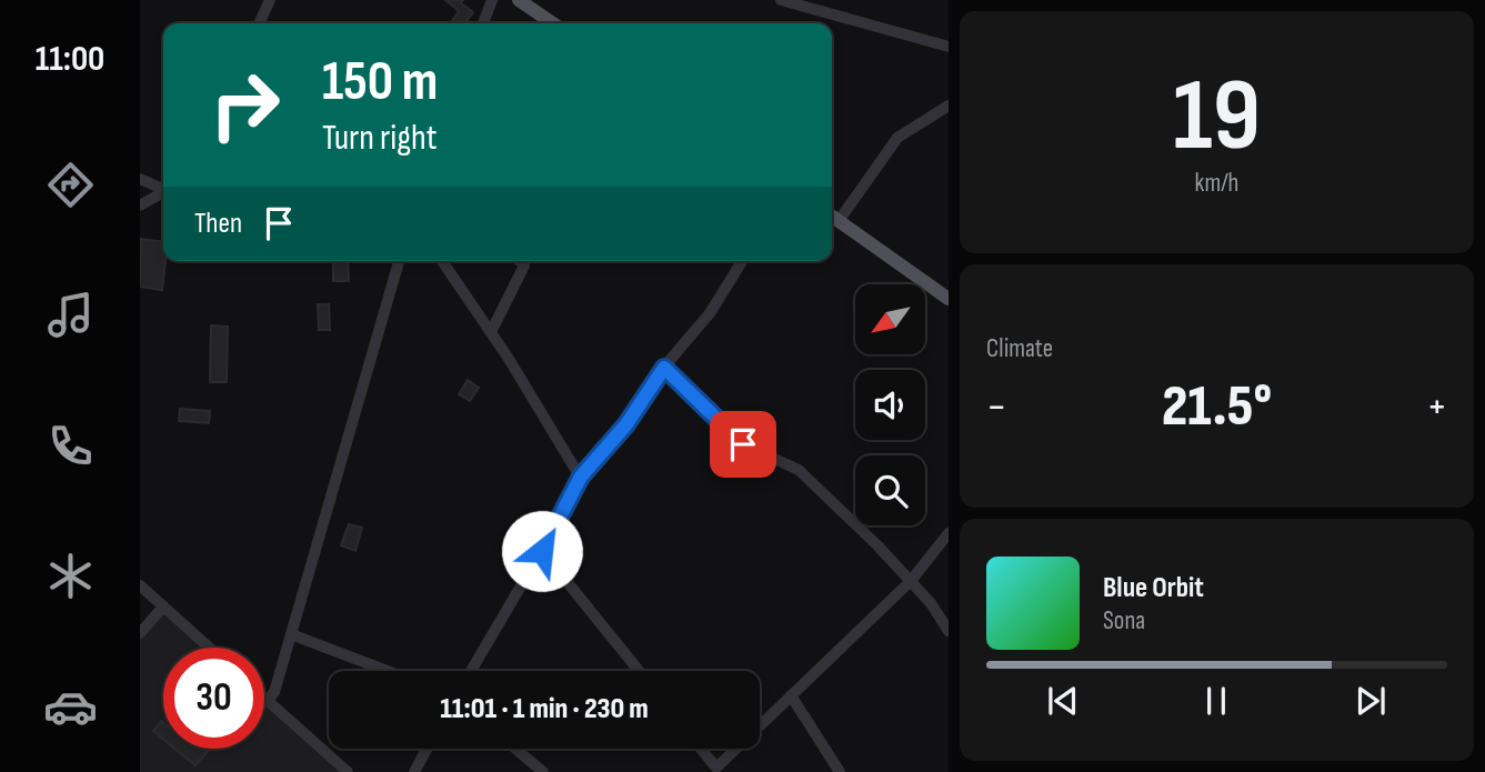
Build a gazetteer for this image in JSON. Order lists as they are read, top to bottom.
{
  "north": "bottom left",
  "page": {
    "tabs": "11:00",
    "tile": [
      ["19", "km/h"],
      "Climate"
    ],
    "turn": ["150 m", "Turn right"],
    "then": "Then",
    "heat": ["−", "21.5°", "+"],
    "song": ["Blue Orbit", "Sona"],
    "limit": "30",
    "trip": "11:01 · 1 min · 230 m"
  }
}
